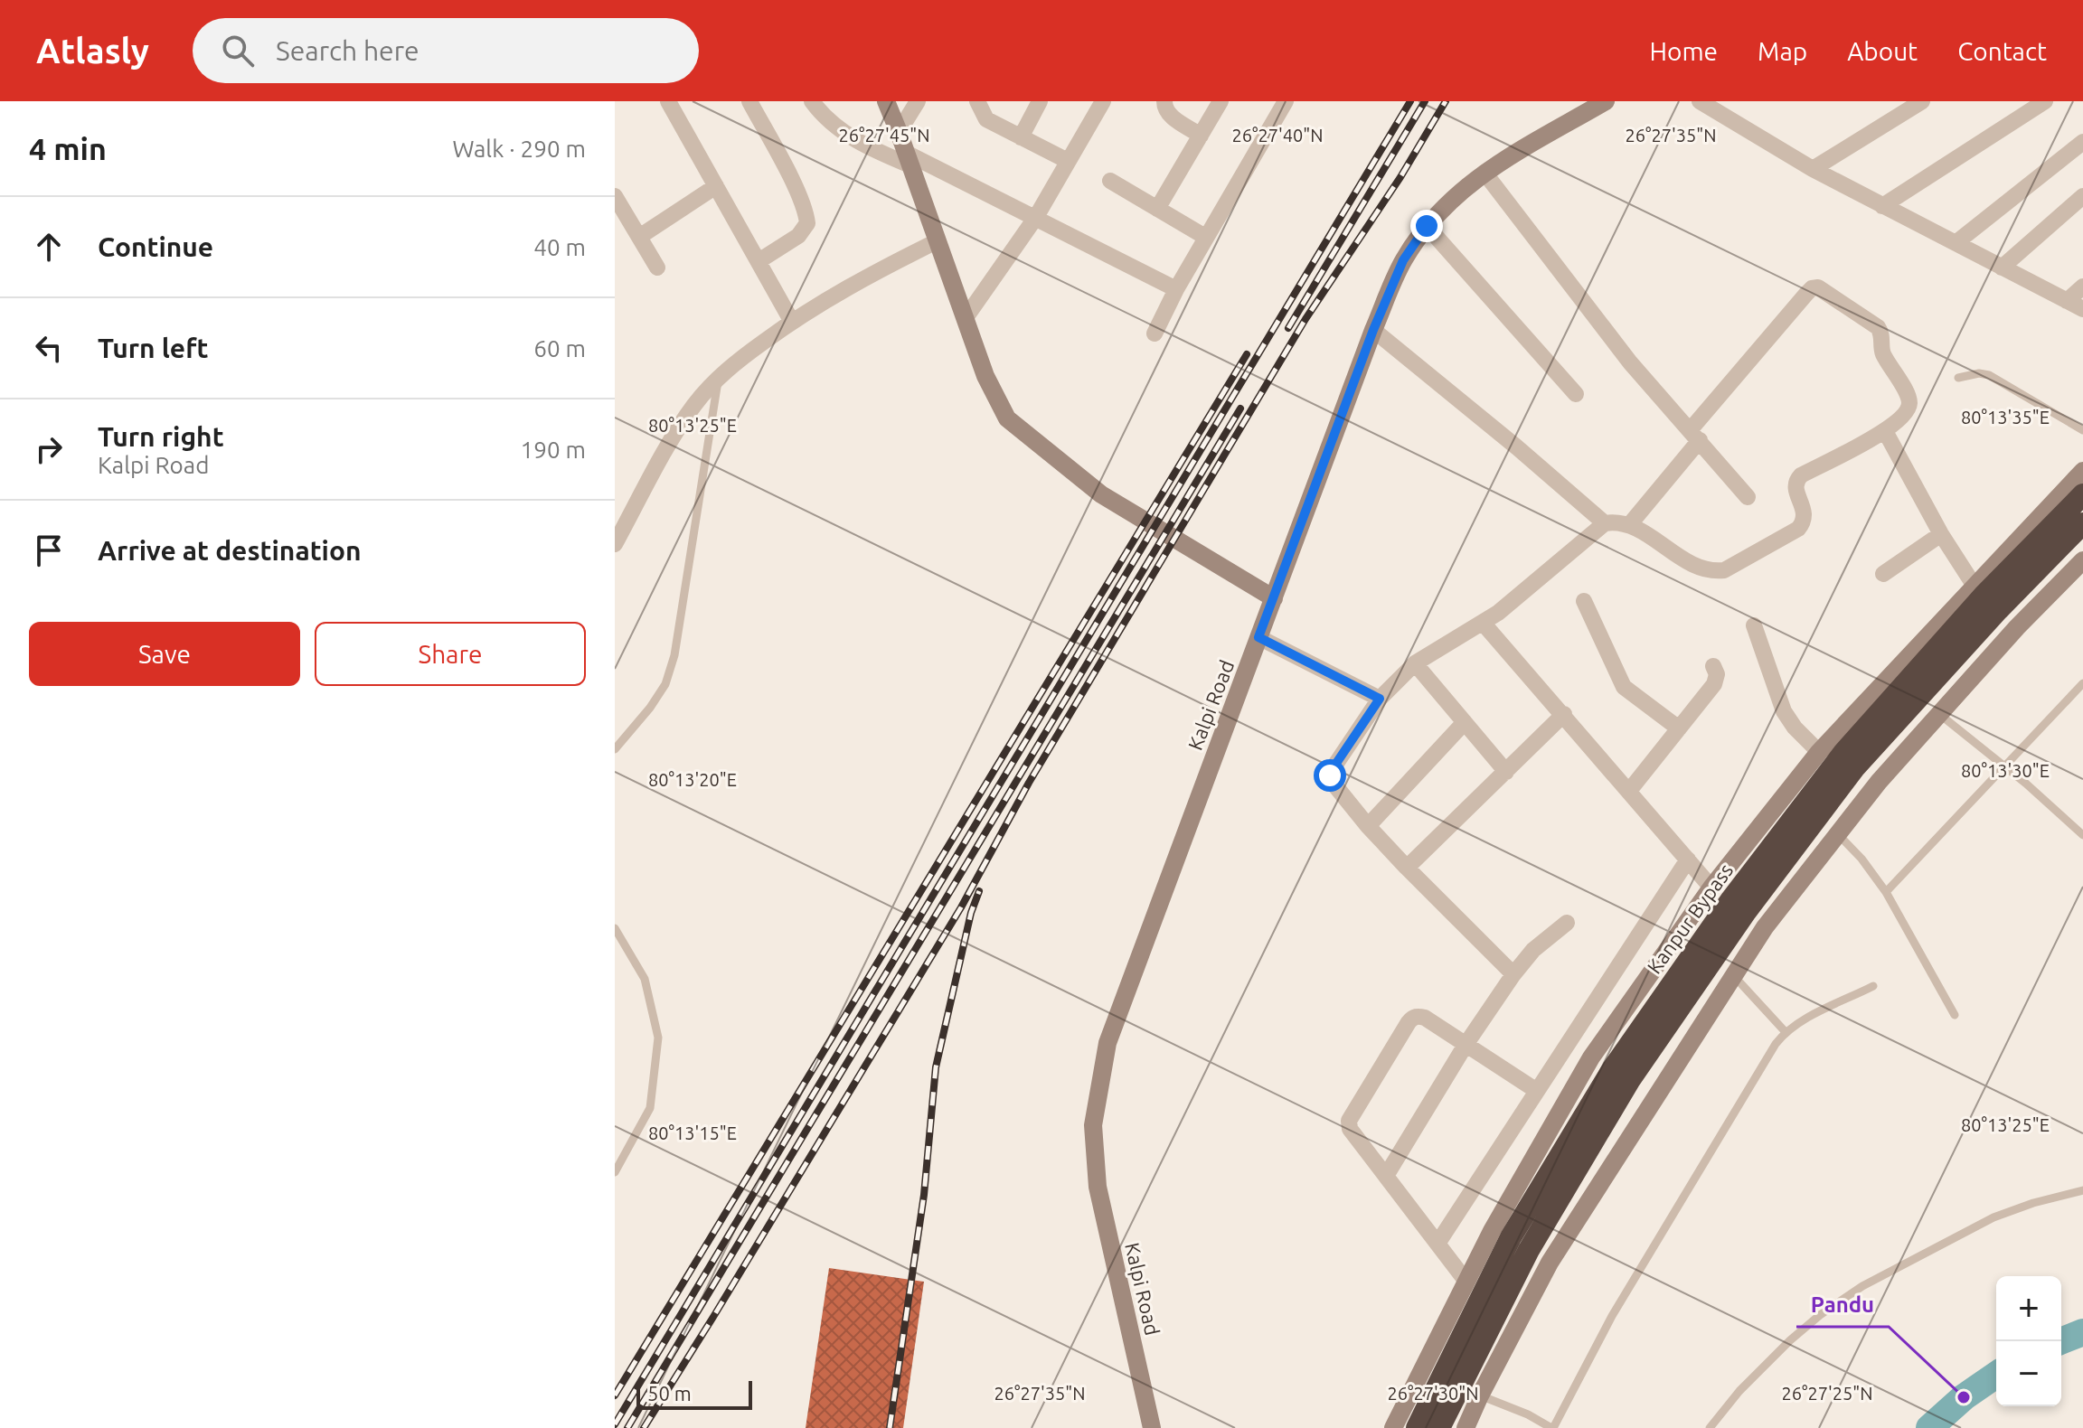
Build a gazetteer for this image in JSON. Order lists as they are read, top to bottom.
{
  "streets": {
    "highway": ["Kanpur Bypass"],
    "main road": ["Kalpi Road"]
  },
  "places": ["Pandu"],
  "scale_bar": "50 m",
  "page": {
    "header": "Atlasly",
    "search": "Search here",
    "nav": [
      "Home",
      "Map",
      "About",
      "Contact"
    ],
    "heading": ["4 min", "Walk · 290 m"],
    "list": [
      ["Continue", "40 m"],
      ["Turn left", "60 m"],
      ["Turn right", "Kalpi Road", "190 m"],
      "Arrive at destination"
    ],
    "buttons": ["Save", "Share"],
    "map_buttons": ["+", "−"],
    "scale": "50 m"
  },
  "coordinates": [
    "26°27'45\"N",
    "26°27'40\"N",
    "26°27'35\"N",
    "80°13'35\"E",
    "80°13'25\"E",
    "80°13'30\"E",
    "80°13'20\"E",
    "80°13'15\"E",
    "26°27'30\"N",
    "26°27'25\"N"
  ]
}
